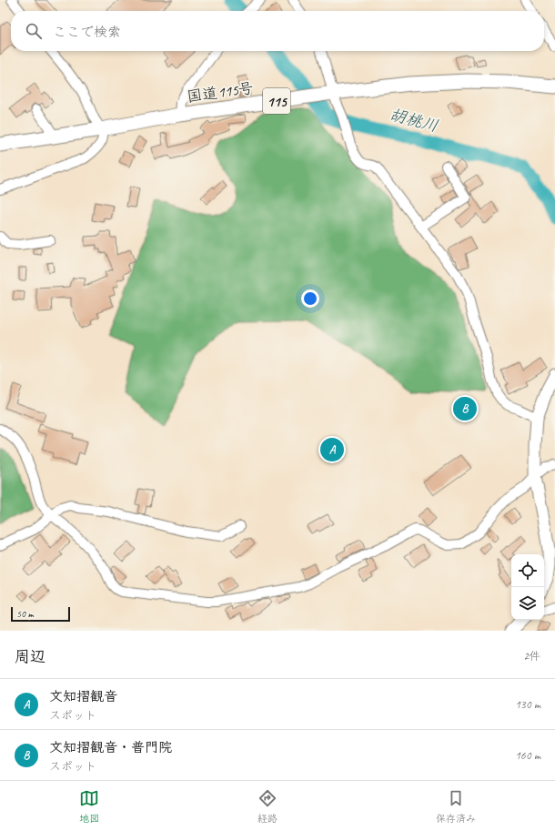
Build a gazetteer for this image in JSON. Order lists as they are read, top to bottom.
{
  "streets": {
    "highway": ["国道115号", "115"]
  },
  "water": ["胡桃川"],
  "scale_bar": "50 m",
  "page": {
    "search": "ここで検索",
    "pins": ["B", "A"],
    "scale": "50 m",
    "heading": ["周辺", "2件"],
    "list": [
      {
        "mark": "A",
        "name": "文知摺観音",
        "note": "スポット",
        "value": "130 m"
      },
      {
        "mark": "B",
        "name": "文知摺観音・普門院",
        "note": "スポット",
        "value": "160 m"
      }
    ],
    "nav": ["地図", "経路", "保存済み"]
  }
}
